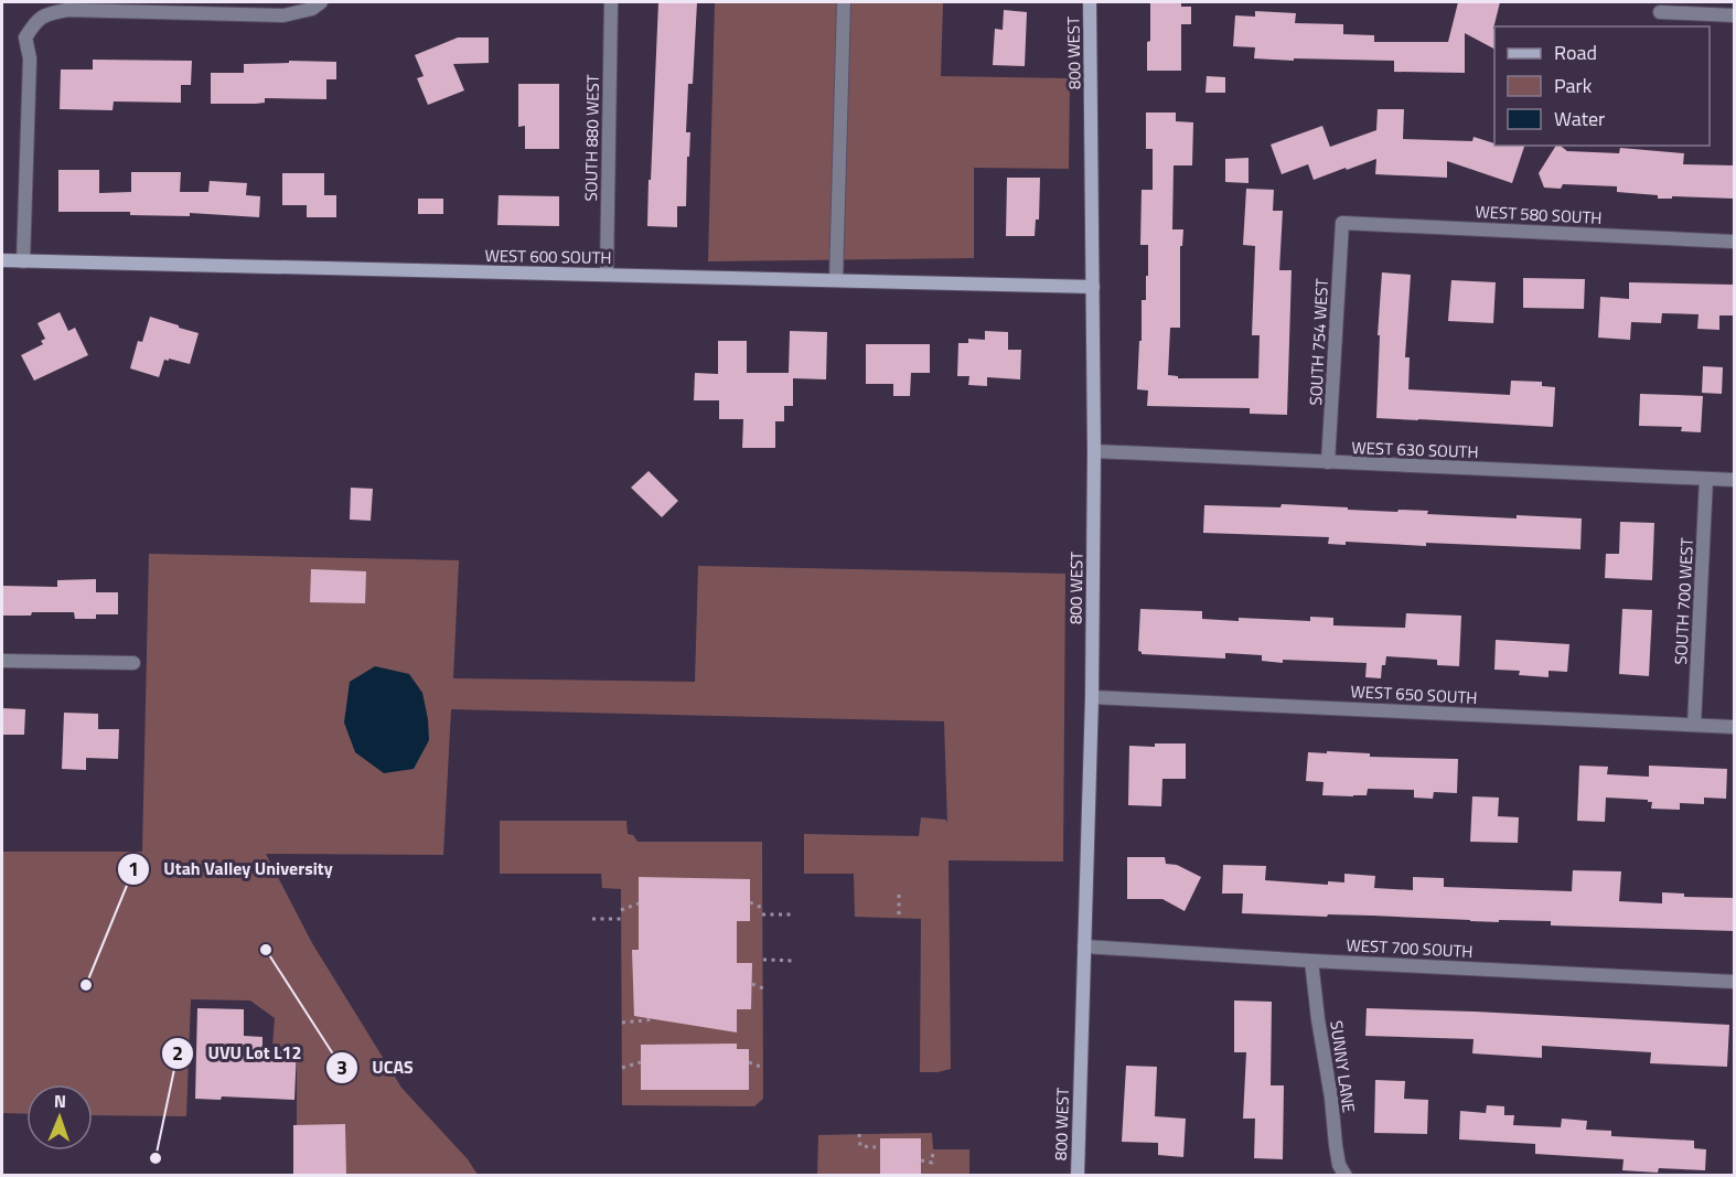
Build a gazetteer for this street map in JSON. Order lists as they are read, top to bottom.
{
  "streets": {
    "street": [
      "800 WEST",
      "SOUTH 880 WEST",
      "WEST 580 SOUTH",
      "WEST 600 SOUTH",
      "SOUTH 754 WEST",
      "WEST 630 SOUTH",
      "SOUTH 700 WEST",
      "WEST 650 SOUTH",
      "WEST 700 SOUTH",
      "SUNNY LANE"
    ]
  },
  "crossings": [
    ["800 WEST", "WEST 600 SOUTH"],
    ["800 WEST", "WEST 630 SOUTH"],
    ["800 WEST", "WEST 650 SOUTH"],
    ["800 WEST", "WEST 700 SOUTH"],
    ["SOUTH 880 WEST", "WEST 600 SOUTH"],
    ["WEST 580 SOUTH", "SOUTH 754 WEST"],
    ["SOUTH 754 WEST", "WEST 630 SOUTH"],
    ["WEST 630 SOUTH", "SOUTH 700 WEST"],
    ["SOUTH 700 WEST", "WEST 650 SOUTH"],
    ["WEST 700 SOUTH", "SUNNY LANE"]
  ],
  "places": ["UCAS", "Utah Valley University", "UVU Lot L12"],
  "legend": ["Road", "Park", "Water"],
  "north": "top"
}
